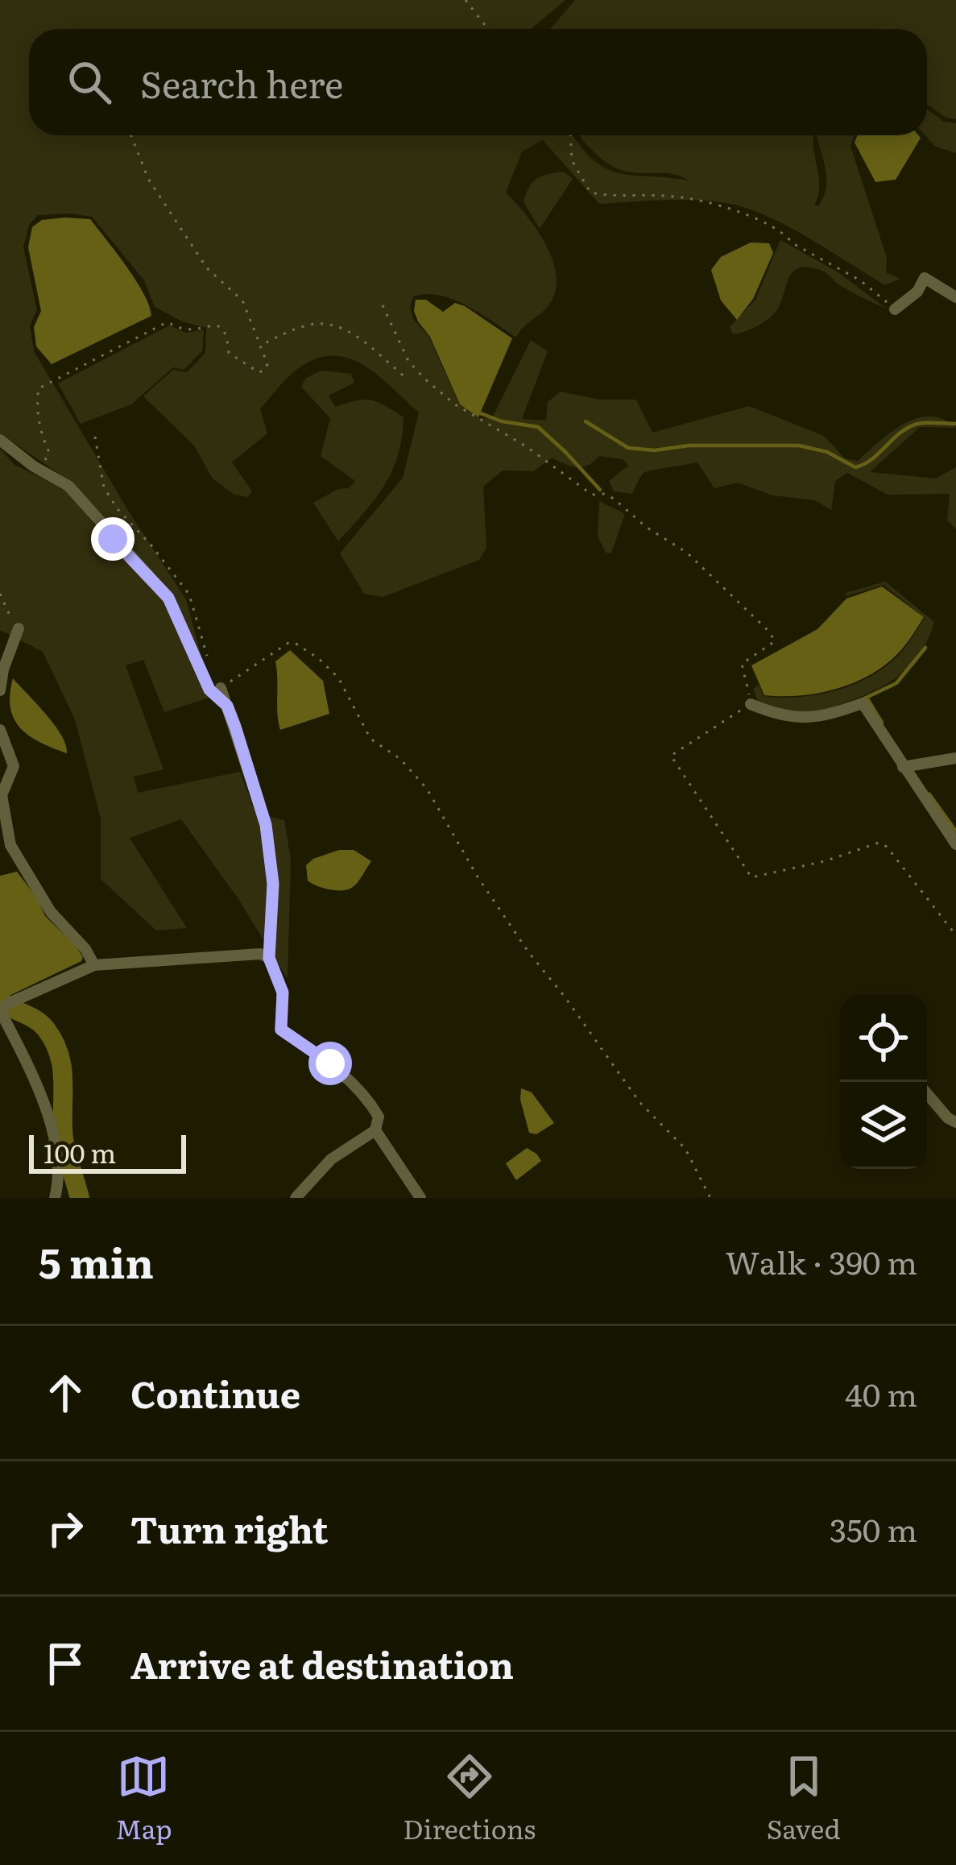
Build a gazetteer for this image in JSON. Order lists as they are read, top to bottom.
{
  "scale_bar": "100 m",
  "page": {
    "search": "Search here",
    "scale": "100 m",
    "heading": ["5 min", "Walk · 390 m"],
    "list": [
      ["Continue", "40 m"],
      ["Turn right", "350 m"],
      "Arrive at destination"
    ],
    "nav": ["Map", "Directions", "Saved"]
  }
}
